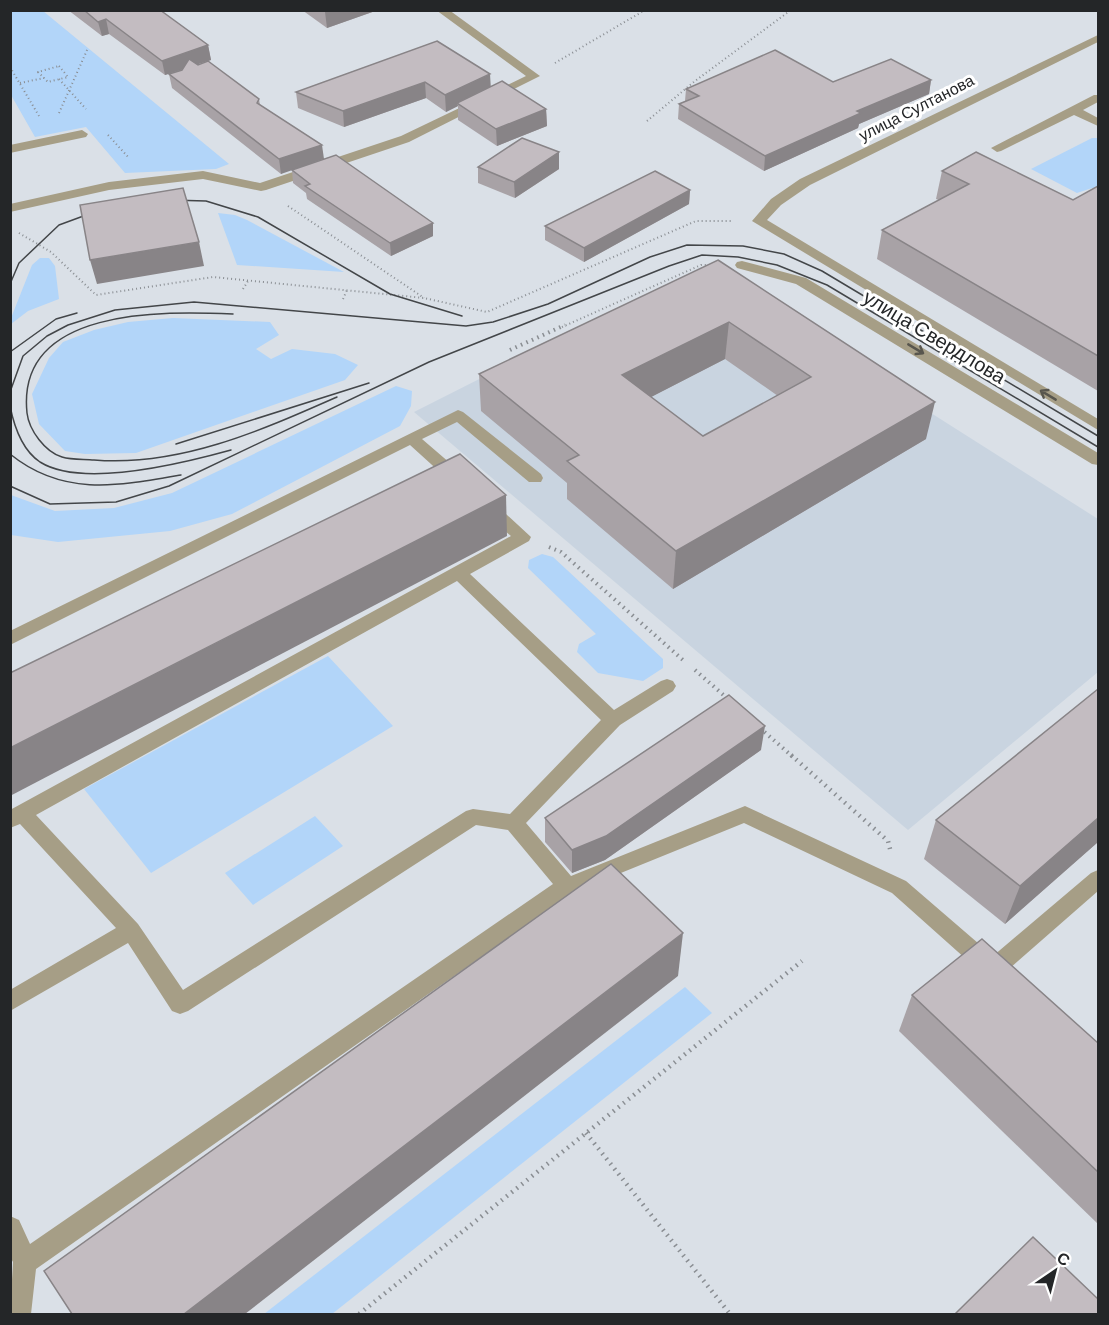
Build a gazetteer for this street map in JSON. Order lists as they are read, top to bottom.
{
  "streets": {
    "street": ["улица Султанова", "улица Свердлова"]
  },
  "crossings": [
    ["улица Султанова", "улица Свердлова"]
  ],
  "north": "top right"
}
